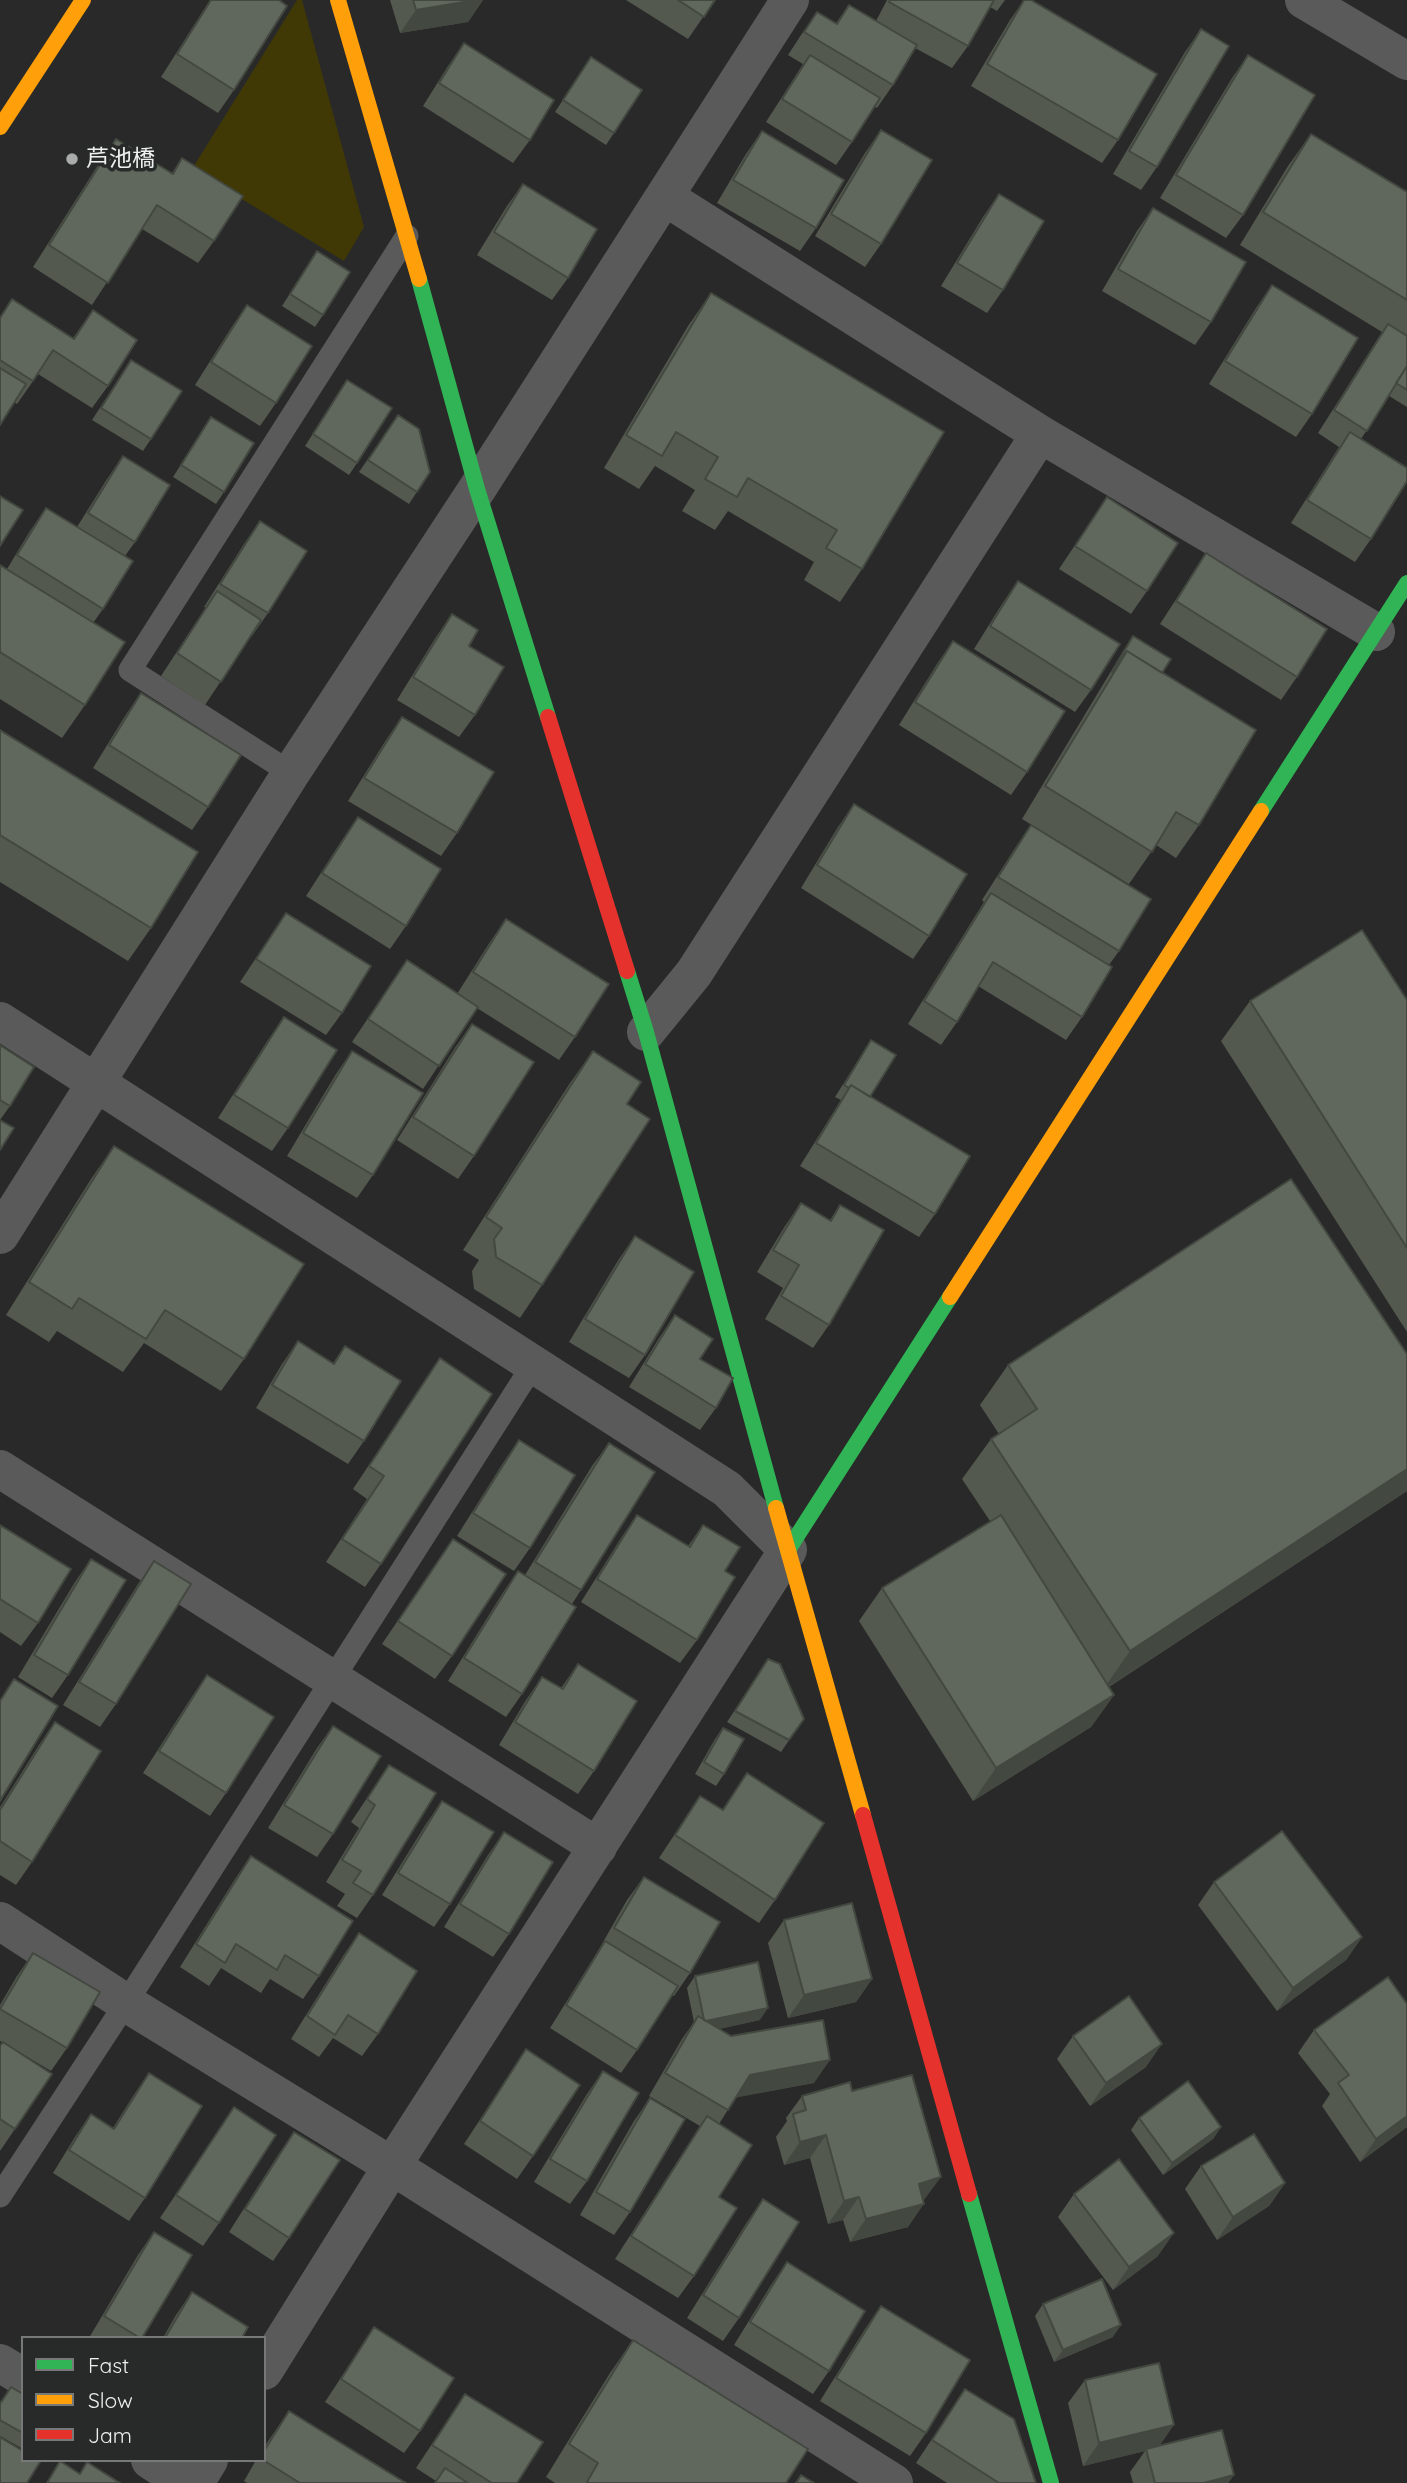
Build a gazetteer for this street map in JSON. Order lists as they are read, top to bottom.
{
  "places": ["芦池橋"],
  "legend": ["Fast", "Slow", "Jam"]
}
